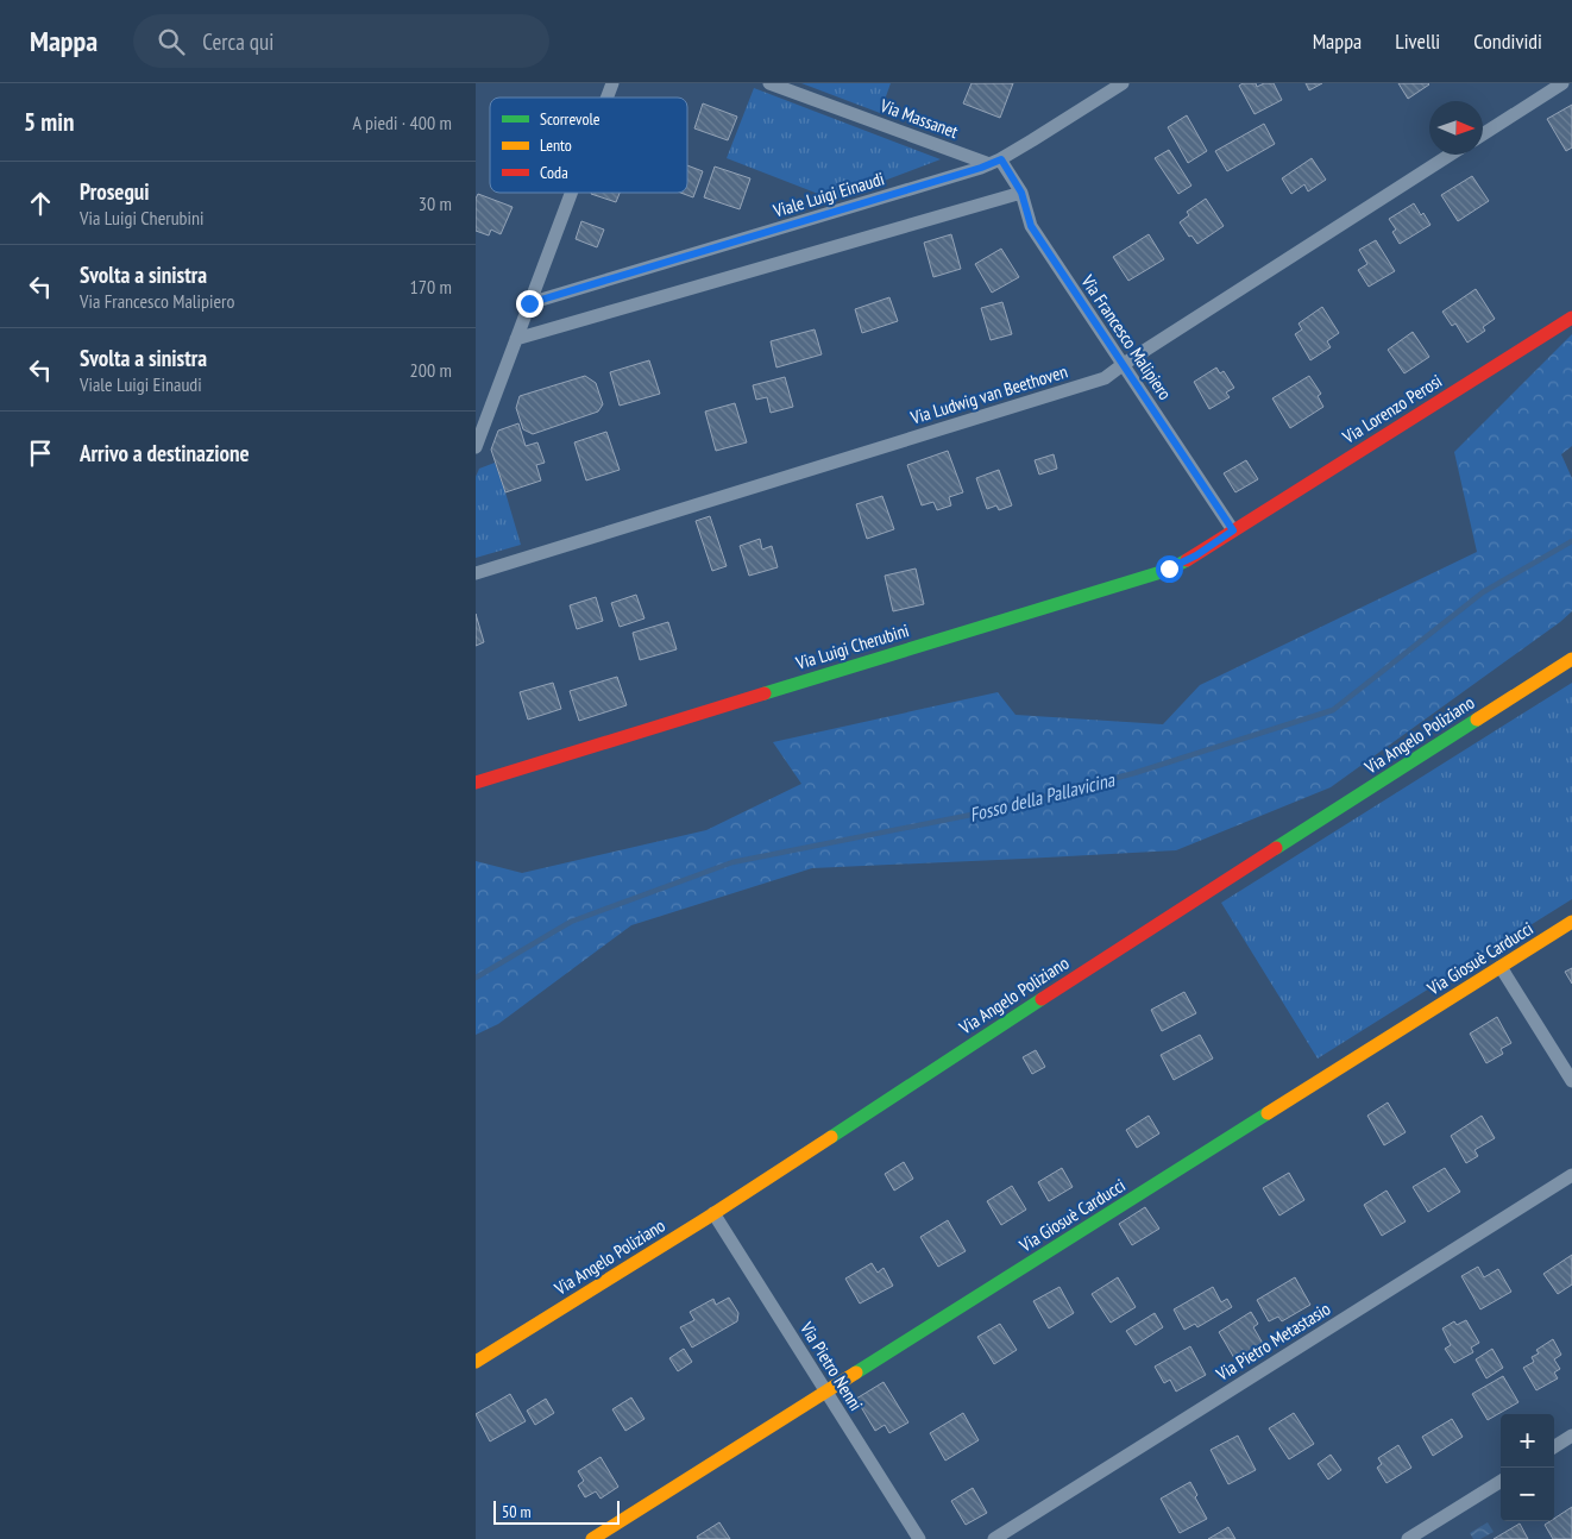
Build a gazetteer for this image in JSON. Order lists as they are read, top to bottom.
{
  "streets": {
    "street": [
      "Via Massanet",
      "Viale Luigi Einaudi",
      "Via Francesco Malipiero",
      "Via Ludwig van Beethoven",
      "Via Lorenzo Perosi",
      "Via Luigi Cherubini",
      "Via Angelo Poliziano",
      "Via Giosuè Carducci",
      "Via Pietro Metastasio",
      "Via Pietro Nenni"
    ]
  },
  "crossings": [
    ["Via Massanet", "Viale Luigi Einaudi"],
    ["Via Massanet", "Via Francesco Malipiero"],
    ["Viale Luigi Einaudi", "Via Francesco Malipiero"],
    ["Via Francesco Malipiero", "Via Ludwig van Beethoven"],
    ["Via Francesco Malipiero", "Via Lorenzo Perosi"],
    ["Via Francesco Malipiero", "Via Luigi Cherubini"],
    ["Via Lorenzo Perosi", "Via Luigi Cherubini"],
    ["Via Angelo Poliziano", "Via Pietro Nenni"],
    ["Via Giosuè Carducci", "Via Pietro Nenni"]
  ],
  "water": ["Fosso della Pallavicina"],
  "legend": ["Scorrevole", "Lento", "Coda"],
  "scale_bar": "50 m",
  "north": "right",
  "page": {
    "header": "Mappa",
    "search": "Cerca qui",
    "nav": ["Mappa", "Livelli", "Condividi"],
    "heading": ["5 min", "A piedi · 400 m"],
    "list": [
      ["Prosegui", "Via Luigi Cherubini", "30 m"],
      ["Svolta a sinistra", "Via Francesco Malipiero", "170 m"],
      ["Svolta a sinistra", "Viale Luigi Einaudi", "200 m"],
      "Arrivo a destinazione"
    ],
    "map_buttons": ["+", "−"],
    "scale": "50 m"
  }
}
